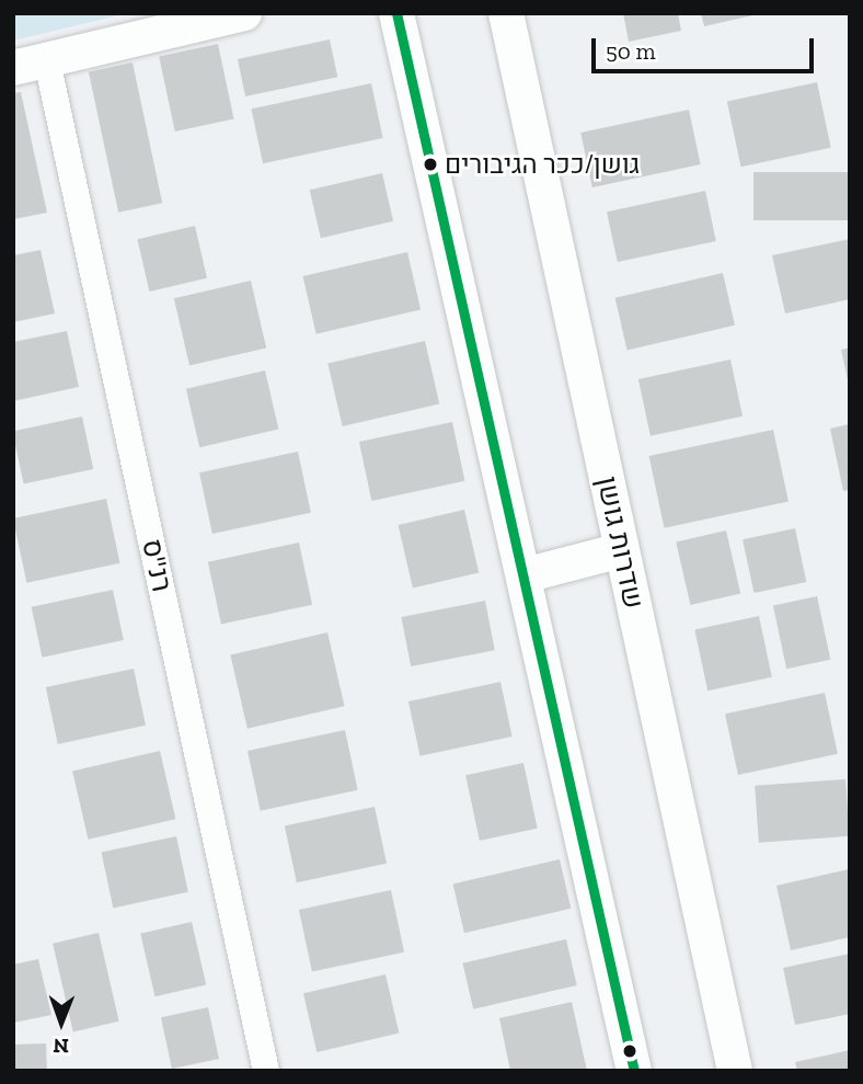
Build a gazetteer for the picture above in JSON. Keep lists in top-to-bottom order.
{
  "streets": {
    "street": ["שדרות גושן", "רנ\"ס"]
  },
  "places": ["גושן/ככר הגיבורים"],
  "scale_bar": "50 m",
  "north": "bottom"
}
